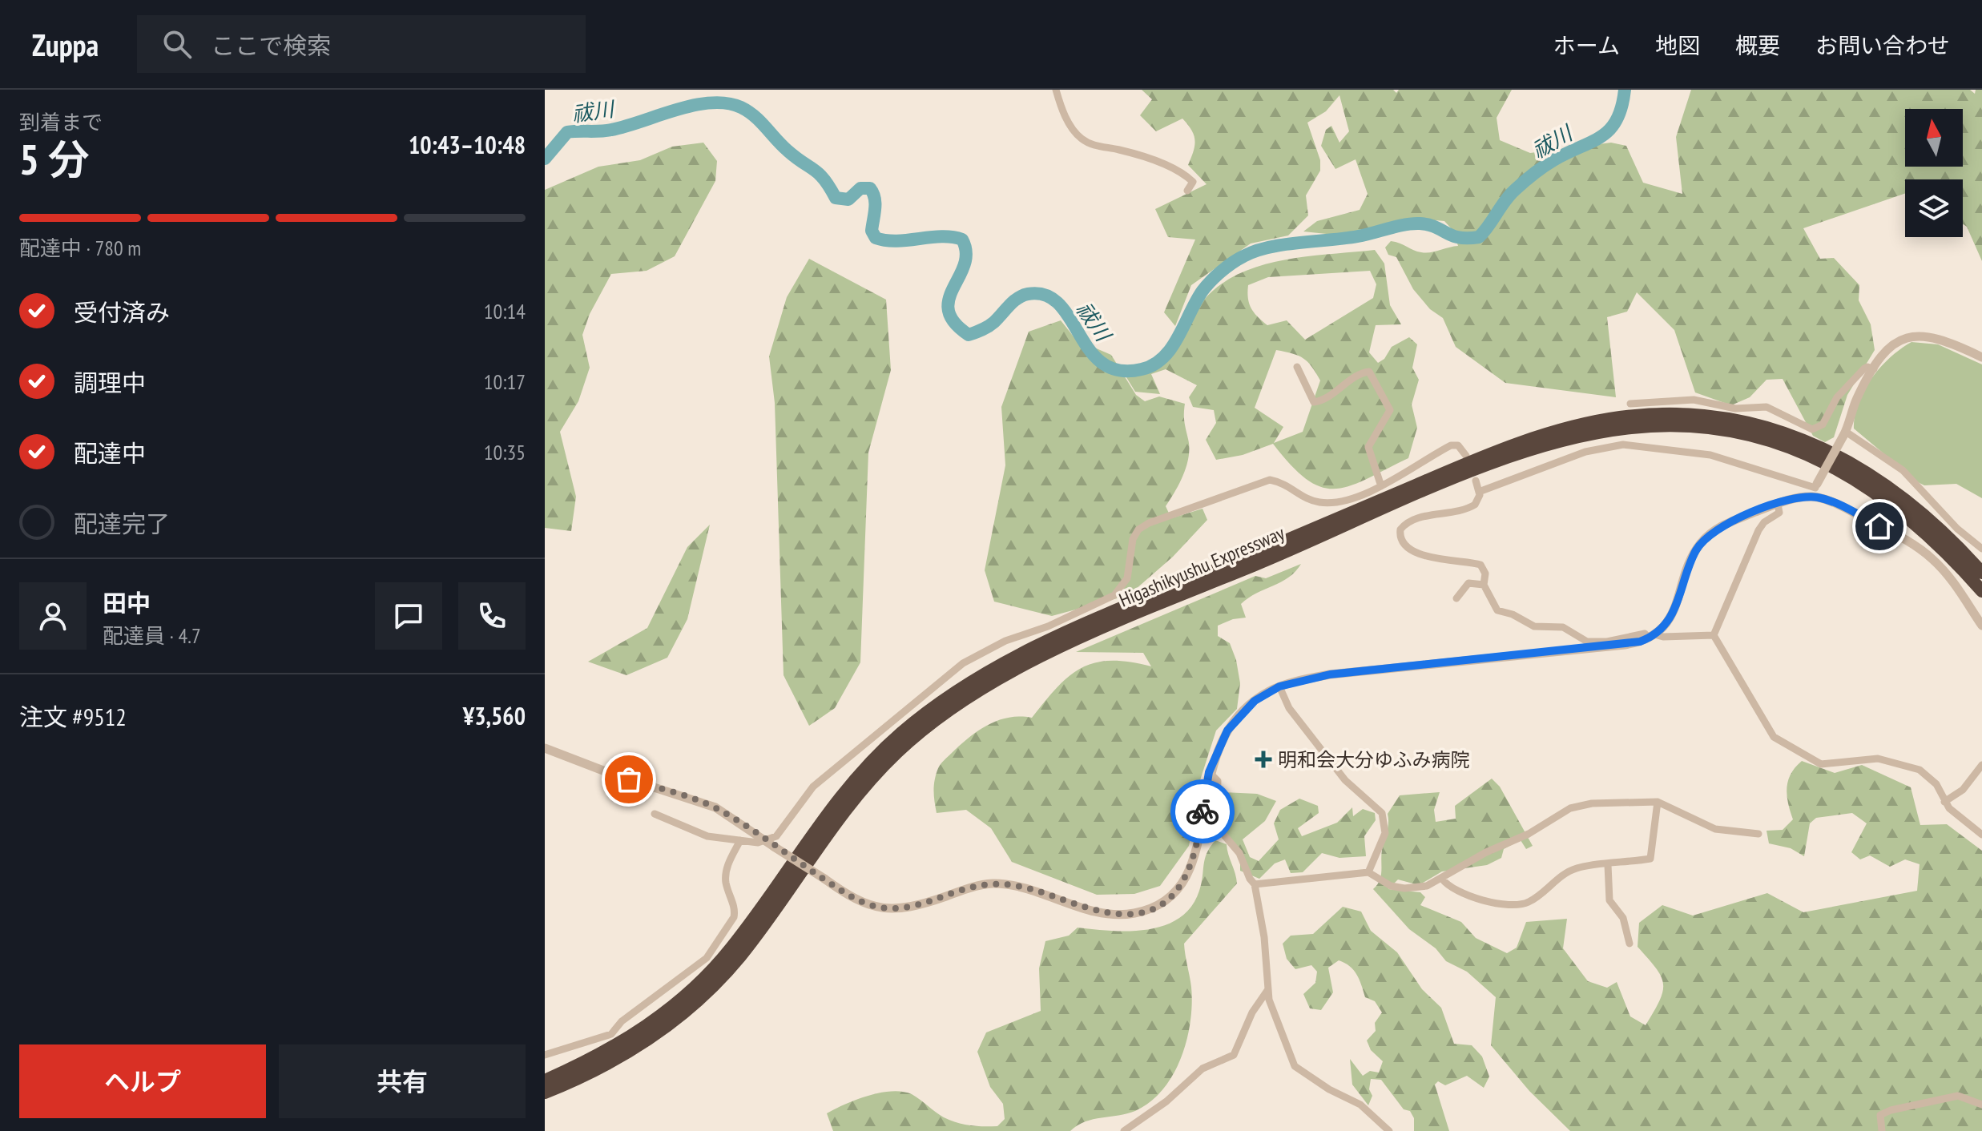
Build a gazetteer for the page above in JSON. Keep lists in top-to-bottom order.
{
  "streets": {
    "highway": ["Higashikyushu Expressway"]
  },
  "water": ["祓川"],
  "places": {
    "health": ["明和会大分ゆふみ病院"]
  },
  "north": "top",
  "page": {
    "header": "Zuppa",
    "search": "ここで検索",
    "nav": [
      "ホーム",
      "地図",
      "概要",
      "お問い合わせ"
    ],
    "heading": ["5 分", "到着まで", "10:43–10:48"],
    "panel": [
      "田中",
      "配達員 · 4.7",
      "注文 #9512",
      "¥3,560"
    ],
    "bar": "配達中 · 780 m",
    "list": [
      ["受付済み", "10:14"],
      ["調理中", "10:17"],
      ["配達中", "10:35"],
      "配達完了"
    ],
    "buttons": ["ヘルプ", "共有"]
  }
}
